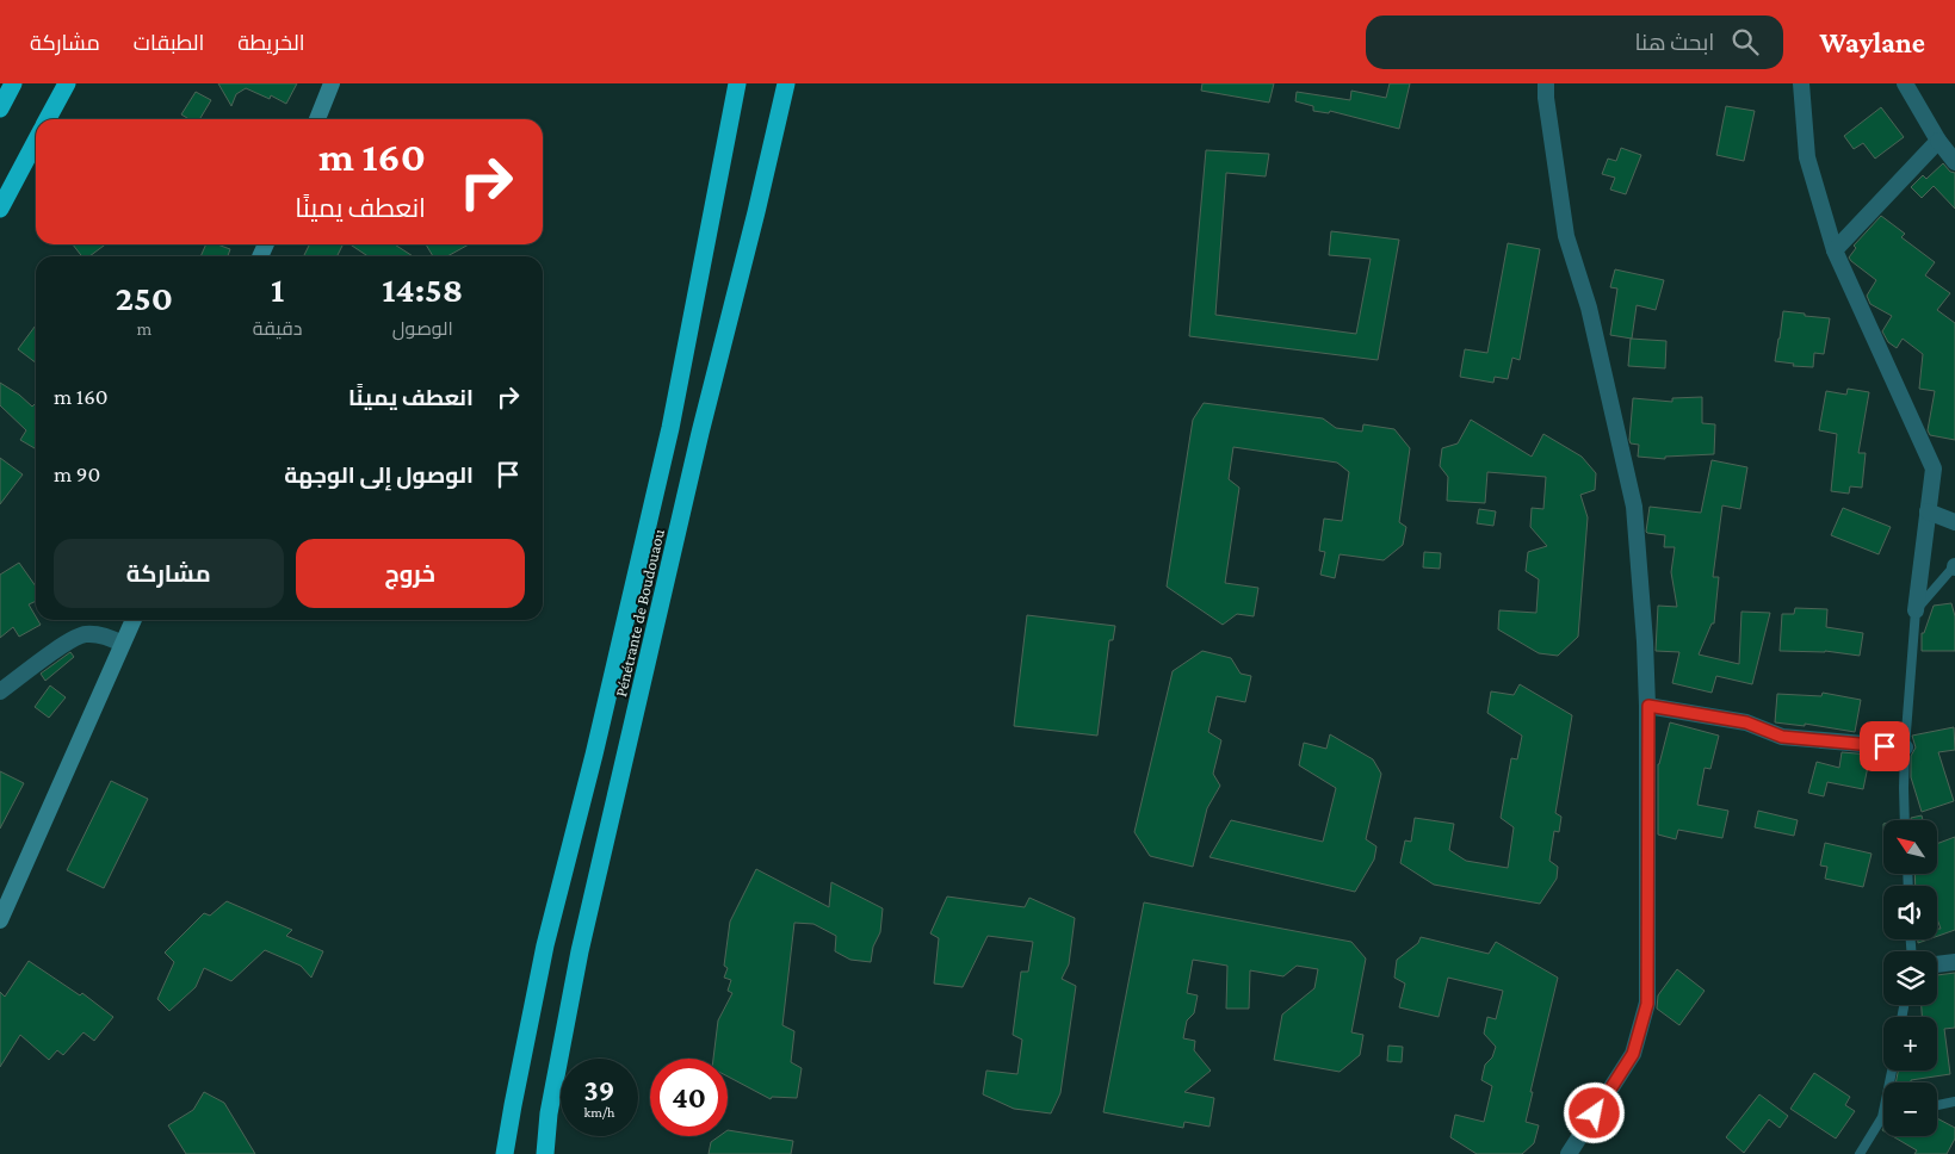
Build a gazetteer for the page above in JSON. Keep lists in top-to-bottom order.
{
  "streets": {
    "highway": ["Pénétrante de Boudouaou"]
  },
  "north": "top left",
  "page": {
    "header": "Waylane",
    "search": "ابحث هنا",
    "nav": ["الخريطة", "الطبقات", "مشاركة"],
    "turn": ["160 m", "انعطف يمينًا"],
    "eta": [
      "14:58",
      "الوصول",
      "1",
      "دقيقة",
      "250",
      "m"
    ],
    "list": [
      {
        "name": "انعطف يمينًا",
        "value": "160 m"
      },
      {
        "name": "الوصول إلى الوجهة",
        "value": "90 m"
      }
    ],
    "buttons": ["خروج", "مشاركة"],
    "map_buttons": ["+", "−"],
    "speed": "39 km/h",
    "limit": "40"
  }
}
